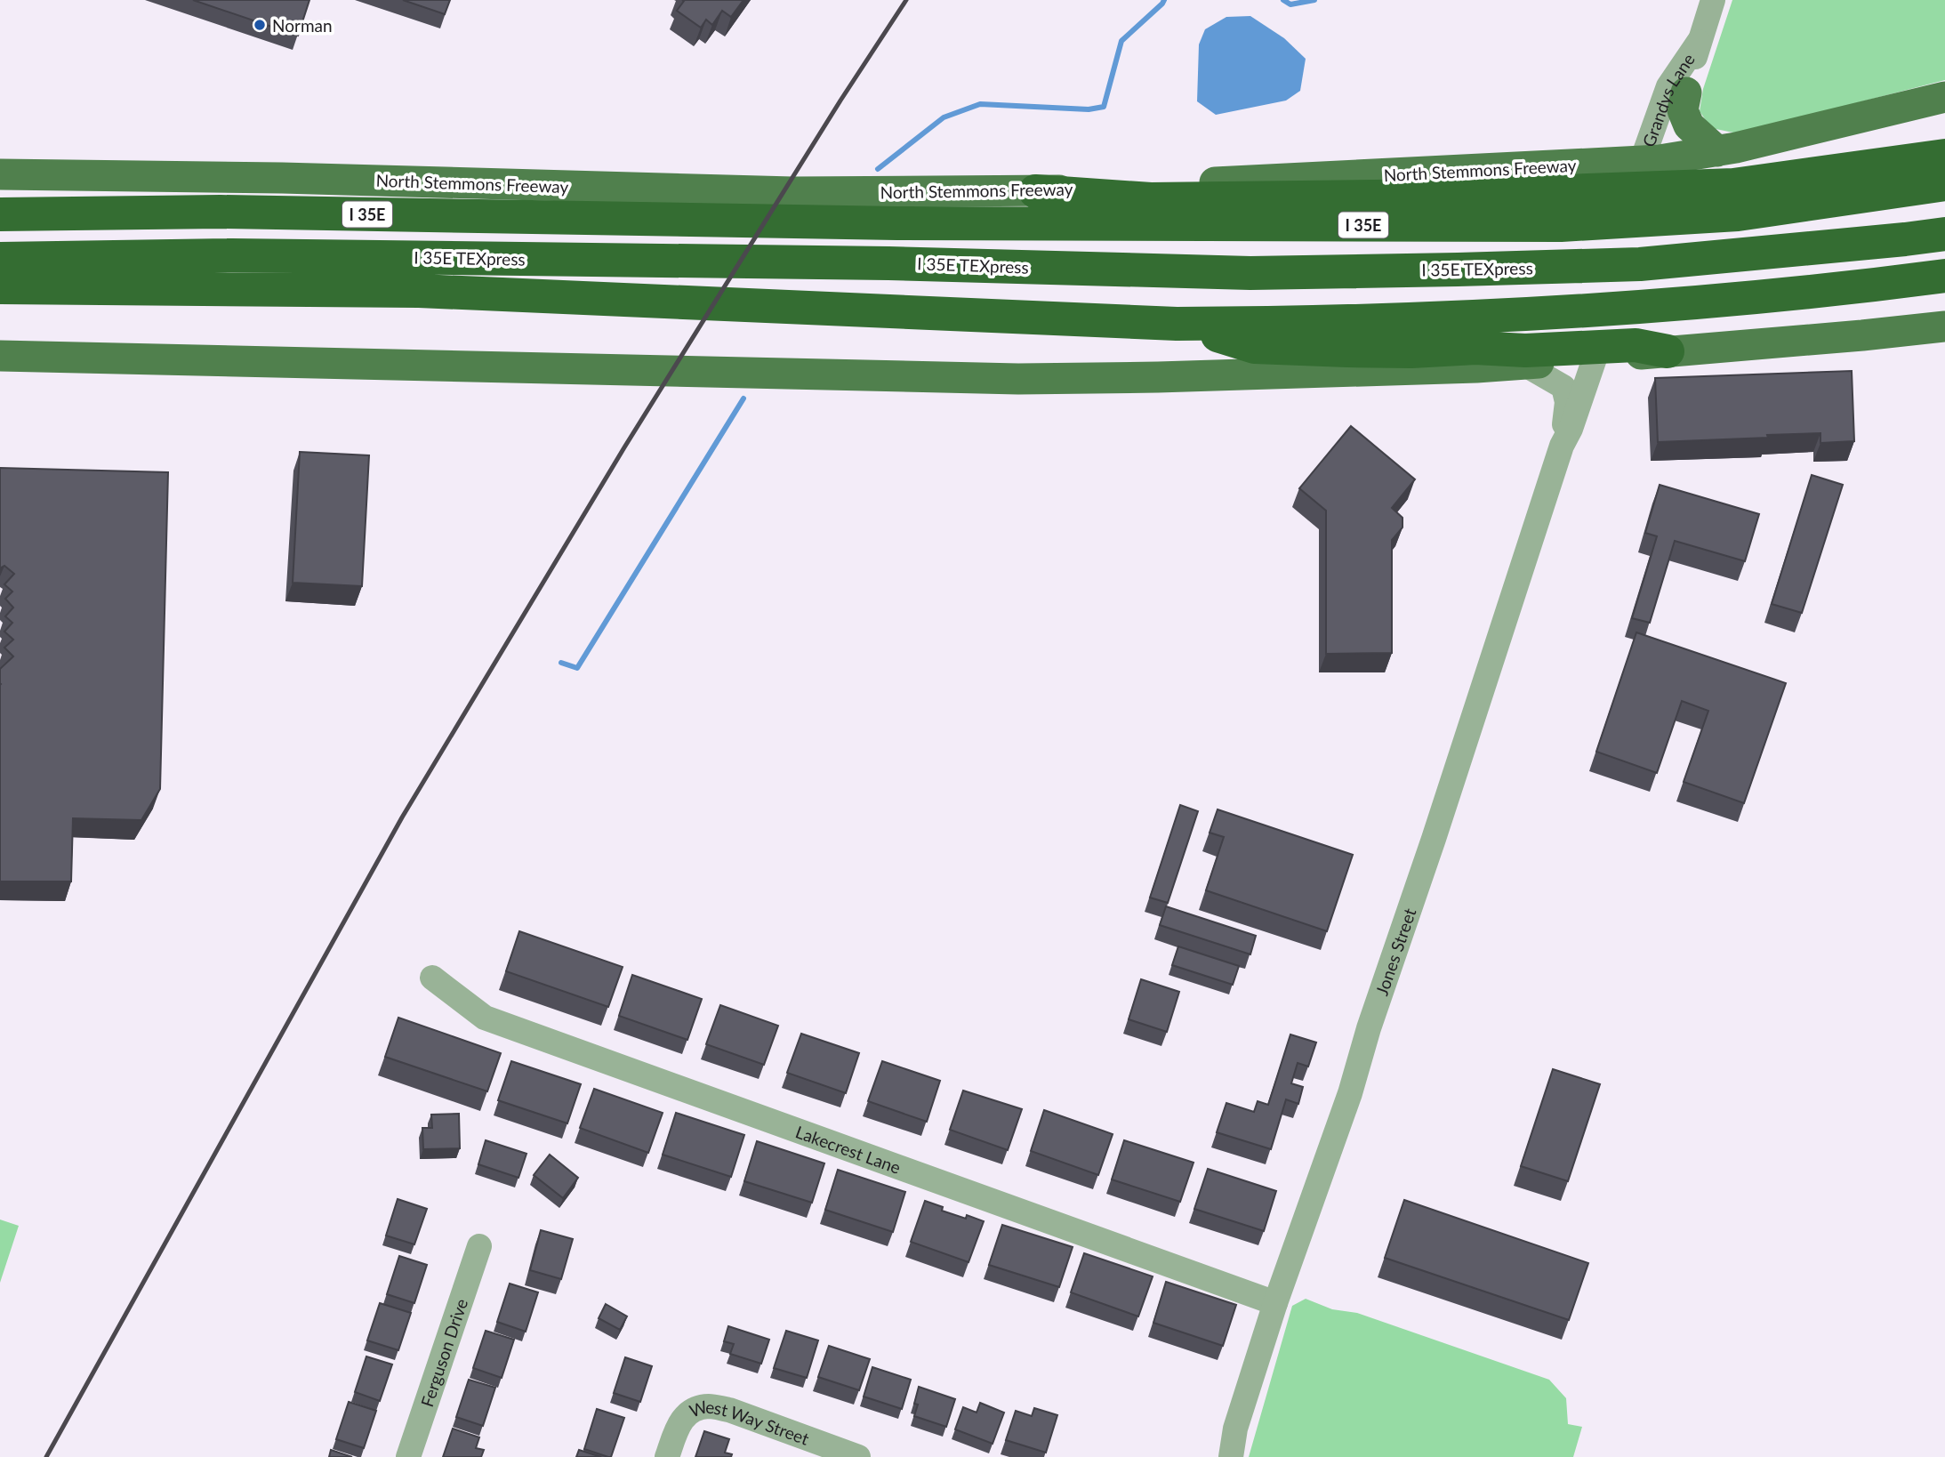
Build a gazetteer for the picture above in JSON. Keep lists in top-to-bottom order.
{
  "streets": {
    "highway": ["North Stemmons Freeway", "I 35E", "I 35E TEXpress"],
    "street": [
      "Grandys Lane",
      "Jones Street",
      "Lakecrest Lane",
      "Ferguson Drive",
      "West Way Street"
    ]
  },
  "crossings": [
    ["Grandys Lane", "North Stemmons Freeway"],
    ["Jones Street", "Lakecrest Lane"]
  ],
  "places": ["Norman"]
}
